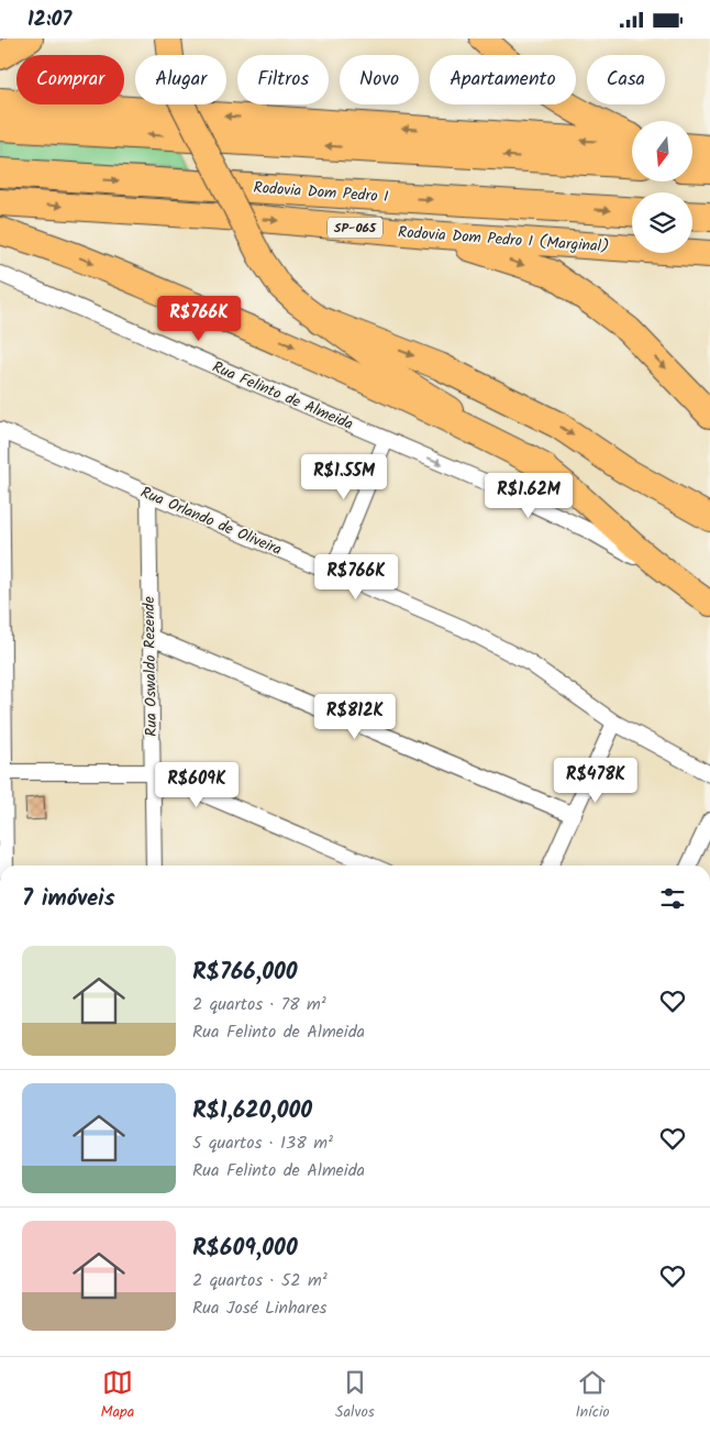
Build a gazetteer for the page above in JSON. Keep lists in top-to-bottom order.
{
  "streets": {
    "highway": ["Rodovia Dom Pedro I", "SP-065", "Rodovia Dom Pedro I (Marginal)"],
    "street": ["Rua Felinto de Almeida", "Rua Orlando de Oliveira", "Rua Oswaldo Rezende"]
  },
  "crossings": [
    ["Rua Orlando de Oliveira", "Rua Oswaldo Rezende"]
  ],
  "one_way": ["Rua Felinto de Almeida"],
  "north": "bottom",
  "page": {
    "status": "12:07",
    "chip": [
      "Comprar",
      "Alugar",
      "Filtros",
      "Novo",
      "Apartamento",
      "Casa"
    ],
    "price": [
      "R$766K",
      "R$1.55M",
      "R$1.62M",
      "R$766K",
      "R$812K",
      "R$478K",
      "R$609K"
    ],
    "heading": "7 imóveis",
    "list": [
      {
        "name": "R$766,000",
        "note": "2 quartos · 78 m² · Rua Felinto de Almeida"
      },
      {
        "name": "R$1,620,000",
        "note": "5 quartos · 138 m² · Rua Felinto de Almeida"
      },
      {
        "name": "R$609,000",
        "note": "2 quartos · 52 m² · Rua José Linhares"
      }
    ],
    "tabs": ["Mapa", "Salvos", "Início"]
  }
}
